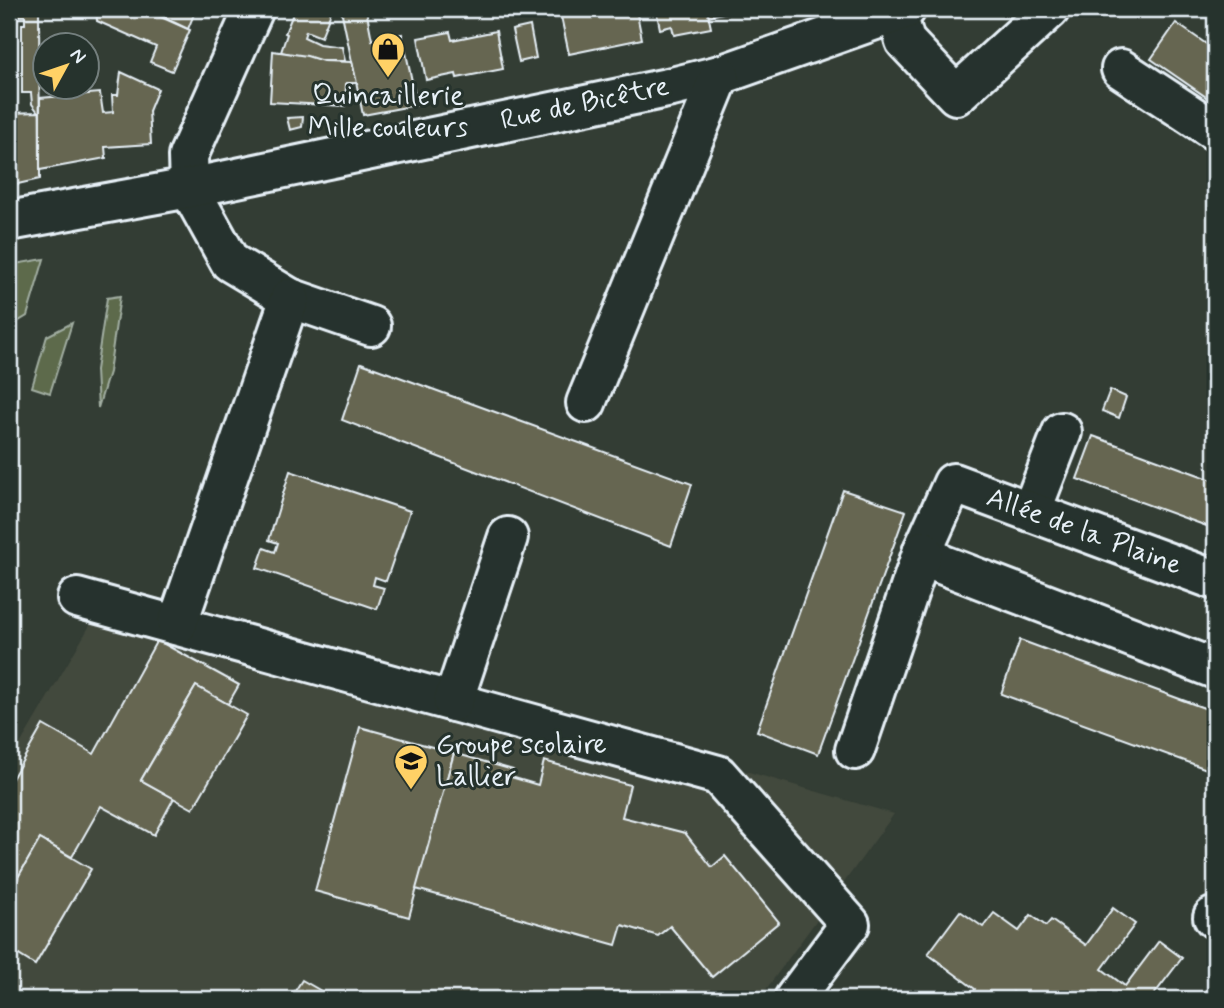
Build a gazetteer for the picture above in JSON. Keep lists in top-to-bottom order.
{
  "streets": {
    "street": ["Rue de Bicêtre", "Allée de la Plaine"]
  },
  "places": {
    "shop": ["Quincaillerie Mille couleurs"],
    "school or university": ["Groupe scolaire Lallier"]
  },
  "north": "top right"
}
